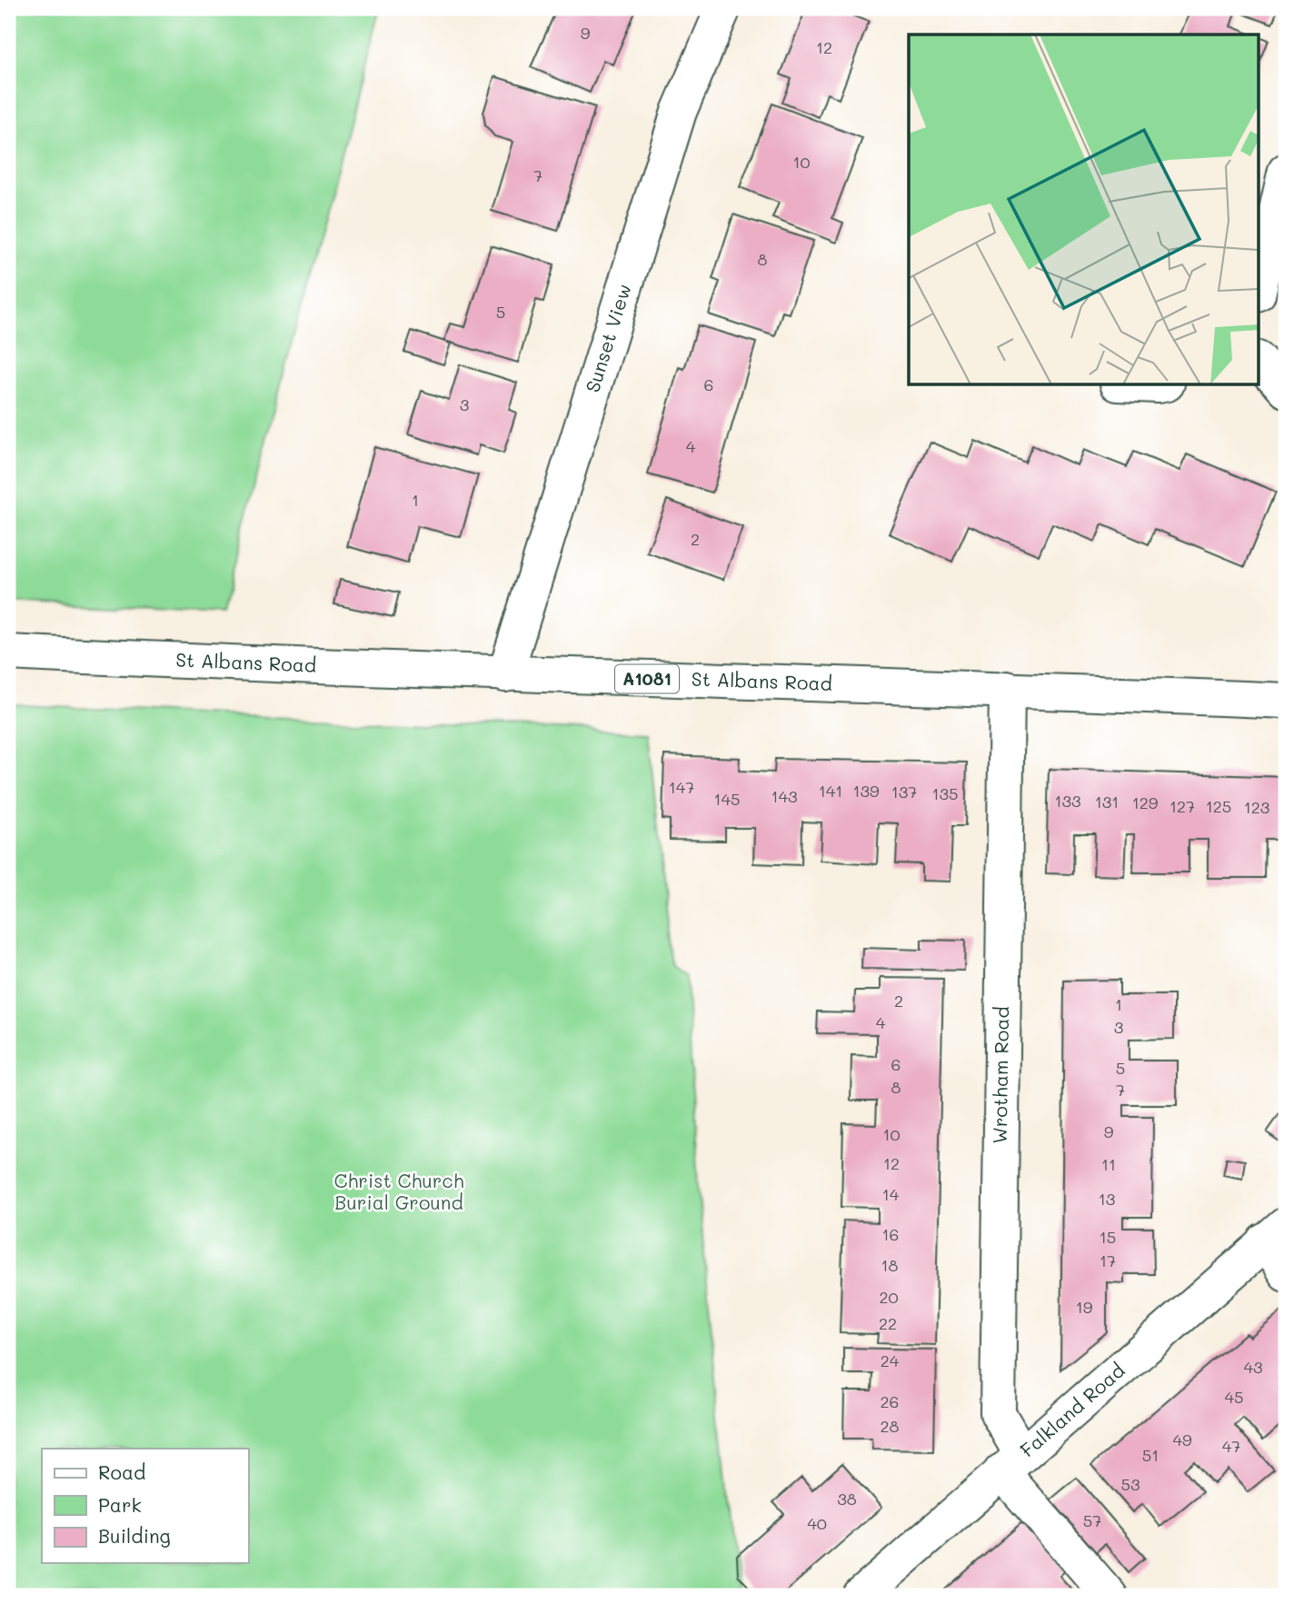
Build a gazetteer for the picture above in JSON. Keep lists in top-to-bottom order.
{
  "streets": {
    "street": [
      "Sunset View",
      "St Albans Road",
      "A1081",
      "Wrotham Road",
      "Falkland Road"
    ]
  },
  "crossings": [
    ["Sunset View", "St Albans Road"],
    ["St Albans Road", "Wrotham Road"],
    ["Wrotham Road", "Falkland Road"]
  ],
  "parks": ["Christ Church Burial Ground"],
  "house_numbers": [
    "9",
    "12",
    "10",
    "7",
    "8",
    "5",
    "6",
    "3",
    "4",
    "1",
    "2",
    "147",
    "141",
    "139",
    "137",
    "135",
    "143",
    "145",
    "133",
    "131",
    "129",
    "127",
    "125",
    "123",
    "2",
    "1",
    "4",
    "3",
    "6",
    "5",
    "8",
    "7",
    "9",
    "10",
    "12",
    "11",
    "14",
    "13",
    "16",
    "15",
    "17",
    "18",
    "20",
    "19",
    "22",
    "24",
    "43",
    "45",
    "26",
    "28",
    "49",
    "47",
    "51",
    "53",
    "38",
    "57",
    "40"
  ],
  "legend": ["Road", "Park", "Building"]
}
